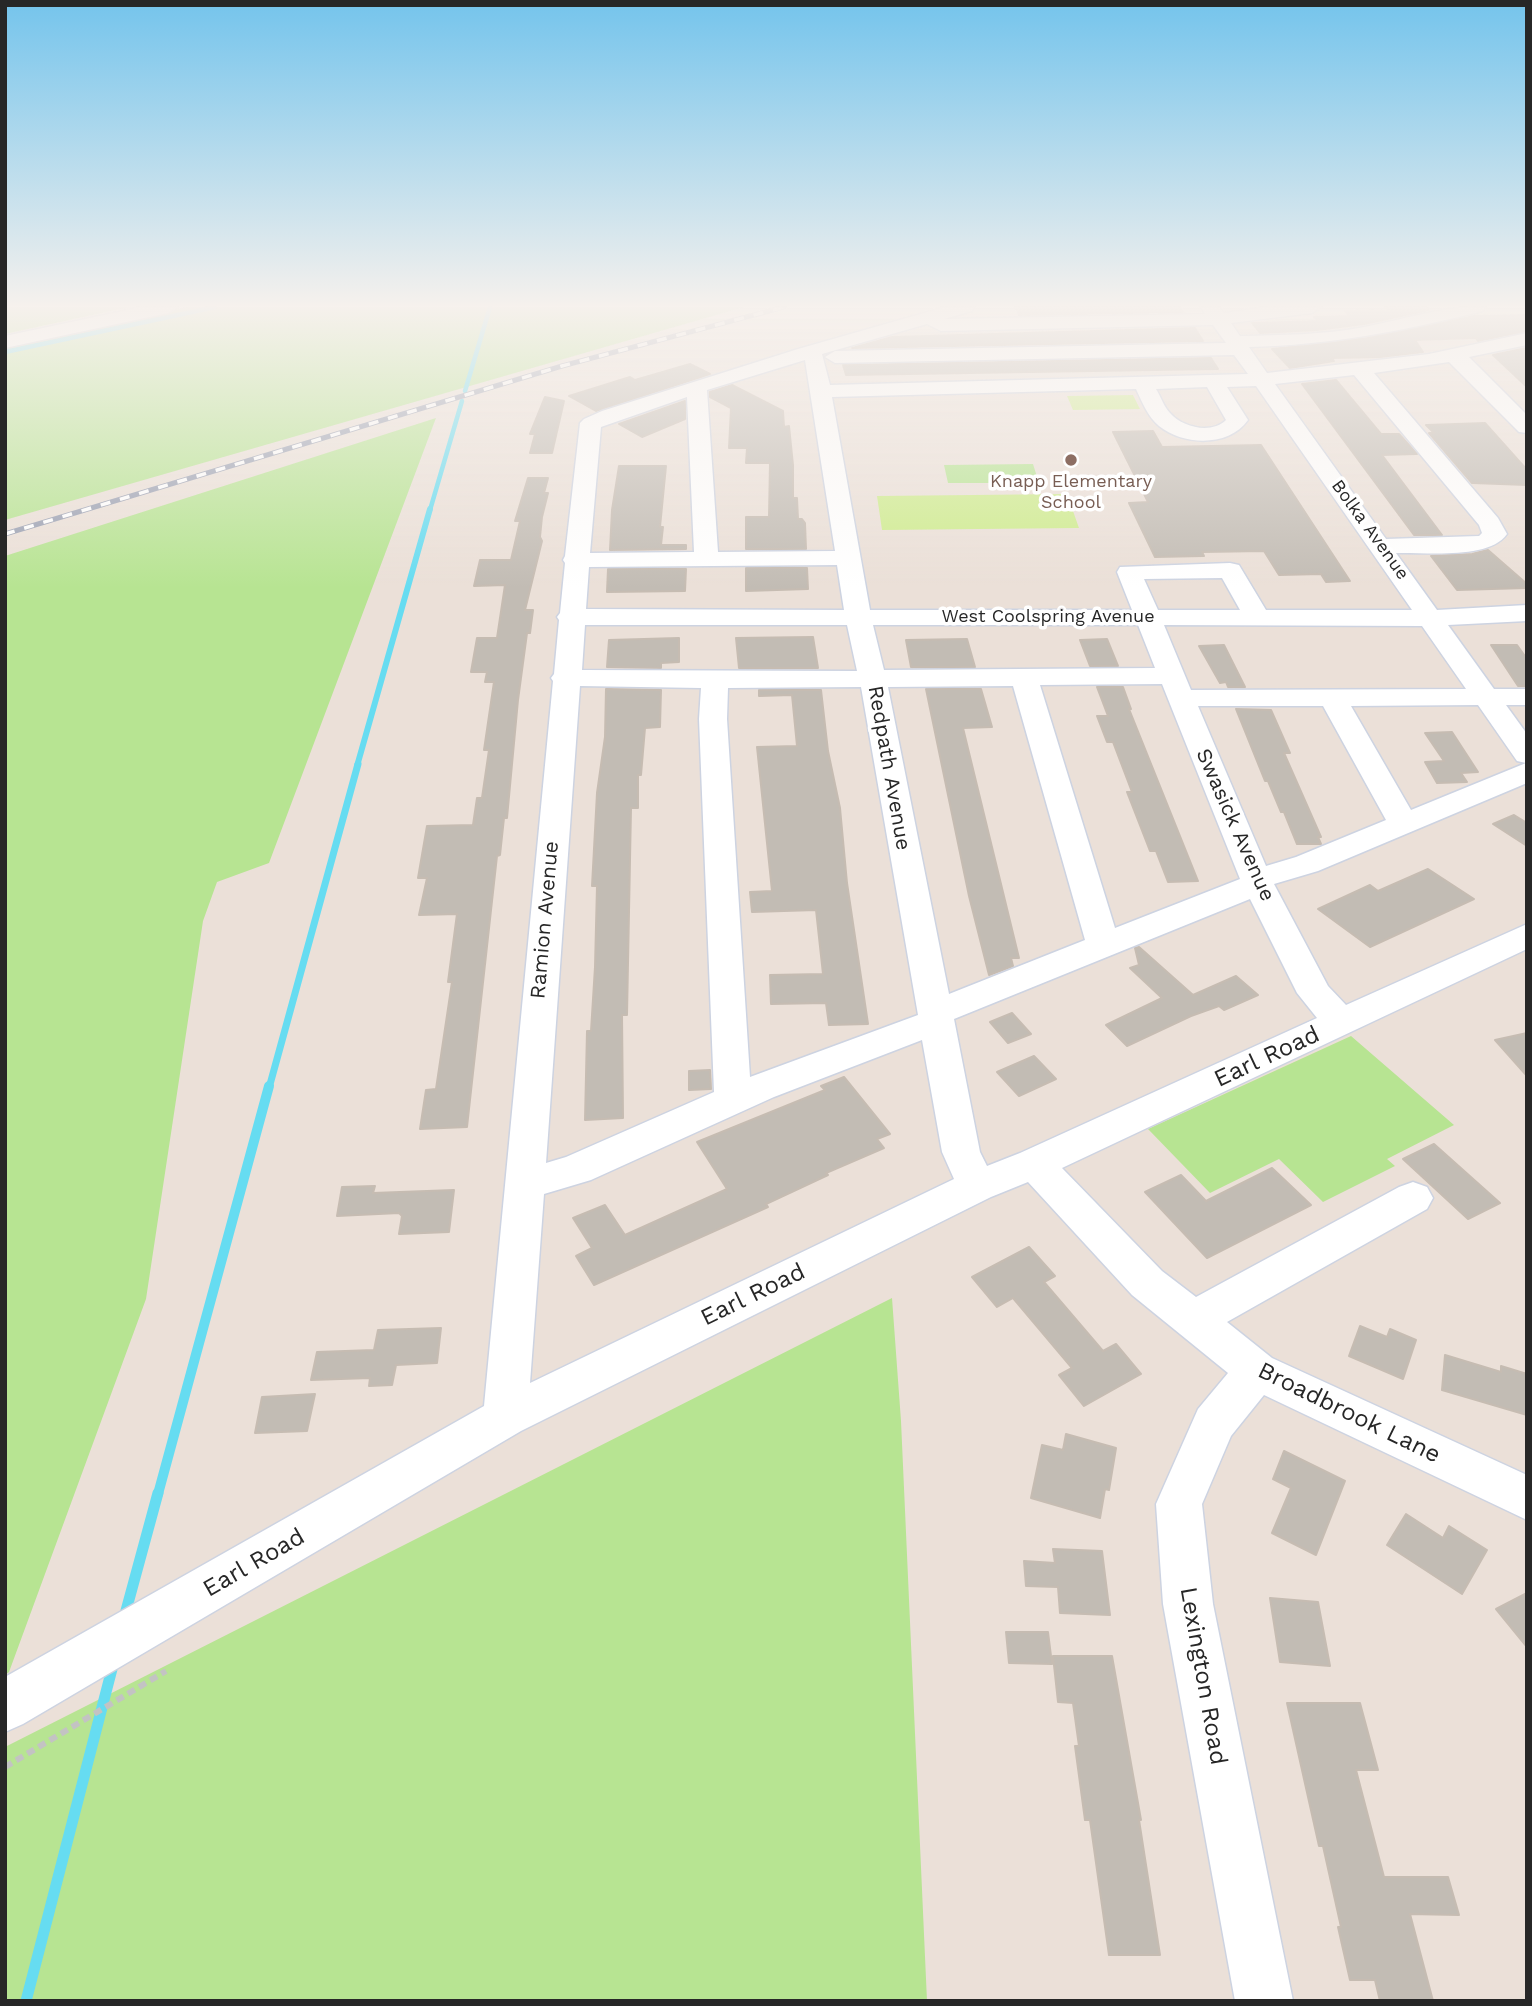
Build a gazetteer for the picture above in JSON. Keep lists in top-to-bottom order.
{
  "streets": {
    "street": [
      "Bolka Avenue",
      "West Coolspring Avenue",
      "Redpath Avenue",
      "Swasick Avenue",
      "Ramion Avenue",
      "Earl Road",
      "Broadbrook Lane",
      "Lexington Road"
    ]
  },
  "crossings": [
    ["Bolka Avenue", "West Coolspring Avenue"],
    ["West Coolspring Avenue", "Redpath Avenue"],
    ["West Coolspring Avenue", "Swasick Avenue"],
    ["West Coolspring Avenue", "Ramion Avenue"],
    ["Redpath Avenue", "Earl Road"],
    ["Swasick Avenue", "Earl Road"],
    ["Ramion Avenue", "Earl Road"],
    ["Earl Road", "Broadbrook Lane"],
    ["Broadbrook Lane", "Lexington Road"]
  ],
  "places": ["Knapp Elementary School"]
}
